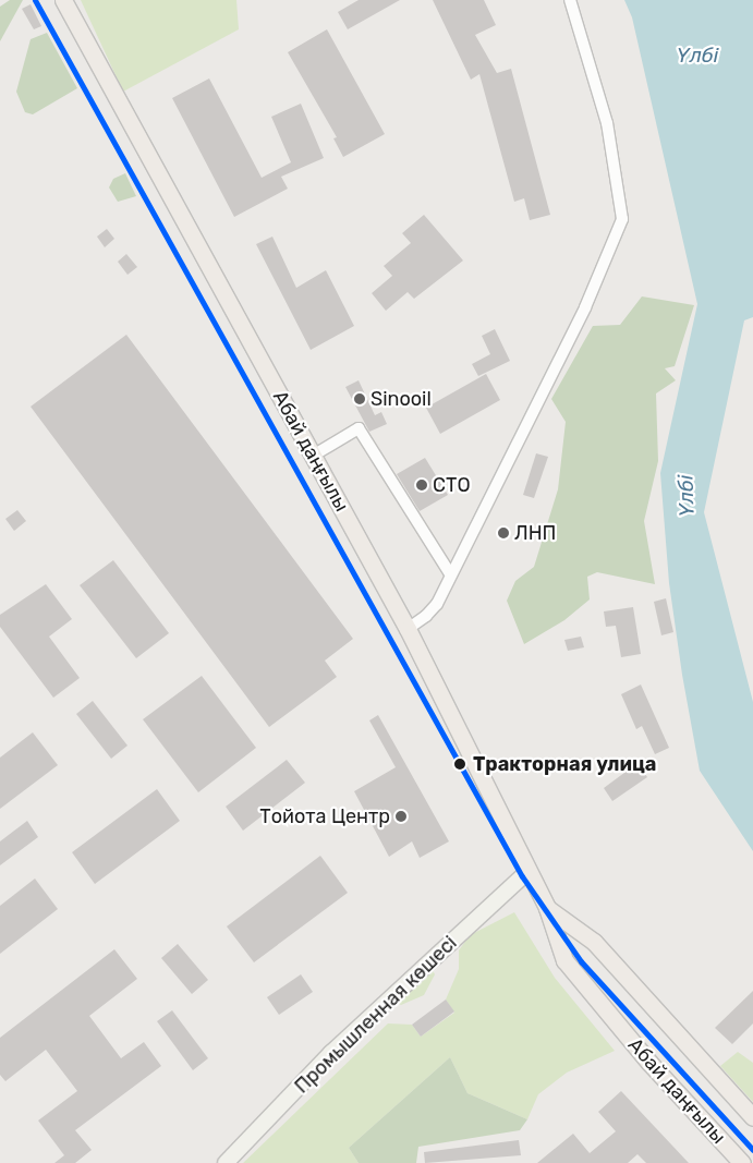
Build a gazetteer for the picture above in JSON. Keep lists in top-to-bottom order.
{
  "streets": {
    "main road": ["Абай даңғылы", "Промышленная көшесі"]
  },
  "crossings": [
    ["Абай даңғылы", "Промышленная көшесі"]
  ],
  "water": ["Үлбі"],
  "places": [
    "Sinooil",
    "СТО",
    "ЛНП",
    "Тракторная улица",
    "Тойота Центр"
  ]
}
